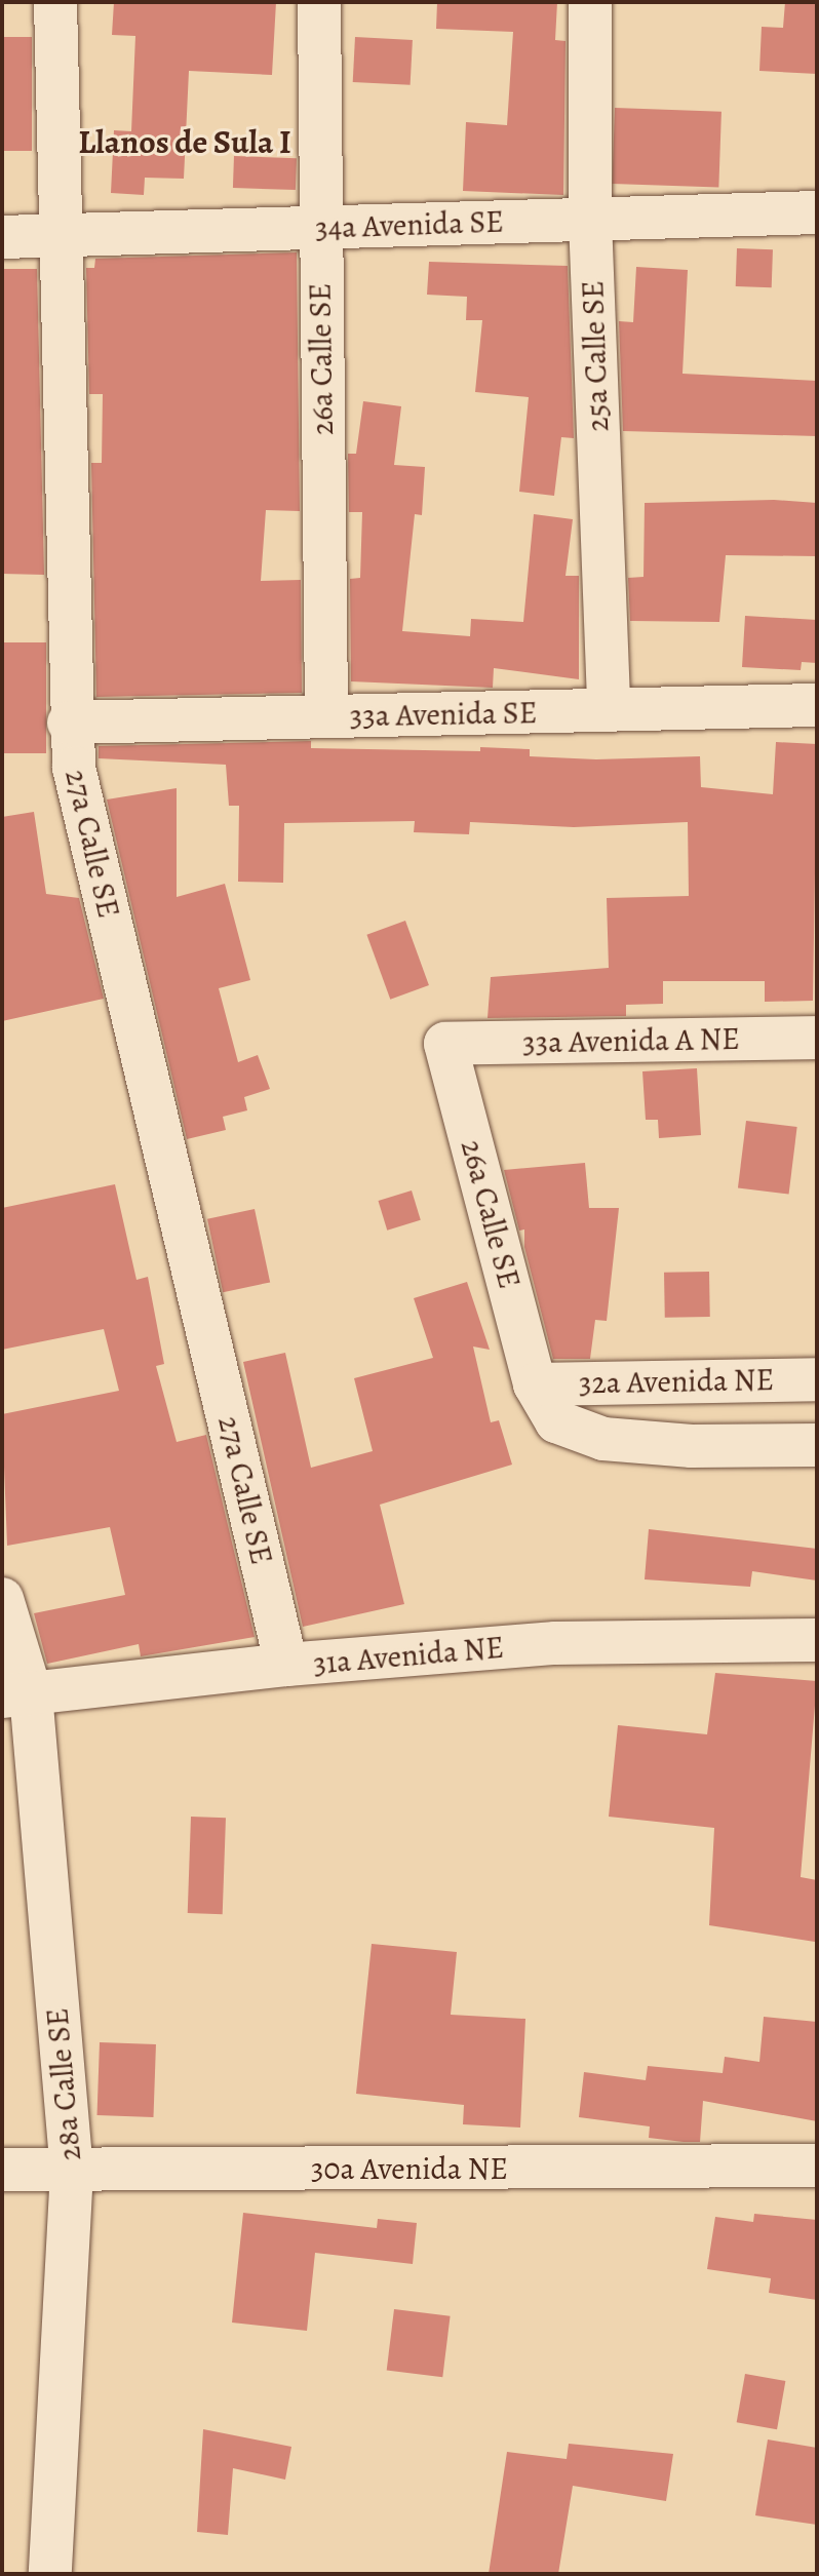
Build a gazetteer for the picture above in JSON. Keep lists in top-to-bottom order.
{
  "streets": {
    "street": [
      "34a Avenida SE",
      "25a Calle SE",
      "26a Calle SE",
      "33a Avenida SE",
      "27a Calle SE",
      "33a Avenida A NE",
      "32a Avenida NE",
      "31a Avenida NE",
      "28a Calle SE",
      "30a Avenida NE"
    ]
  },
  "crossings": [
    ["34a Avenida SE", "25a Calle SE"],
    ["34a Avenida SE", "26a Calle SE"],
    ["34a Avenida SE", "27a Calle SE"],
    ["25a Calle SE", "33a Avenida SE"],
    ["26a Calle SE", "33a Avenida SE"],
    ["26a Calle SE", "33a Avenida A NE"],
    ["26a Calle SE", "32a Avenida NE"],
    ["33a Avenida SE", "27a Calle SE"],
    ["27a Calle SE", "31a Avenida NE"],
    ["31a Avenida NE", "28a Calle SE"],
    ["28a Calle SE", "30a Avenida NE"]
  ],
  "districts": ["Llanos de Sula I"]
}
